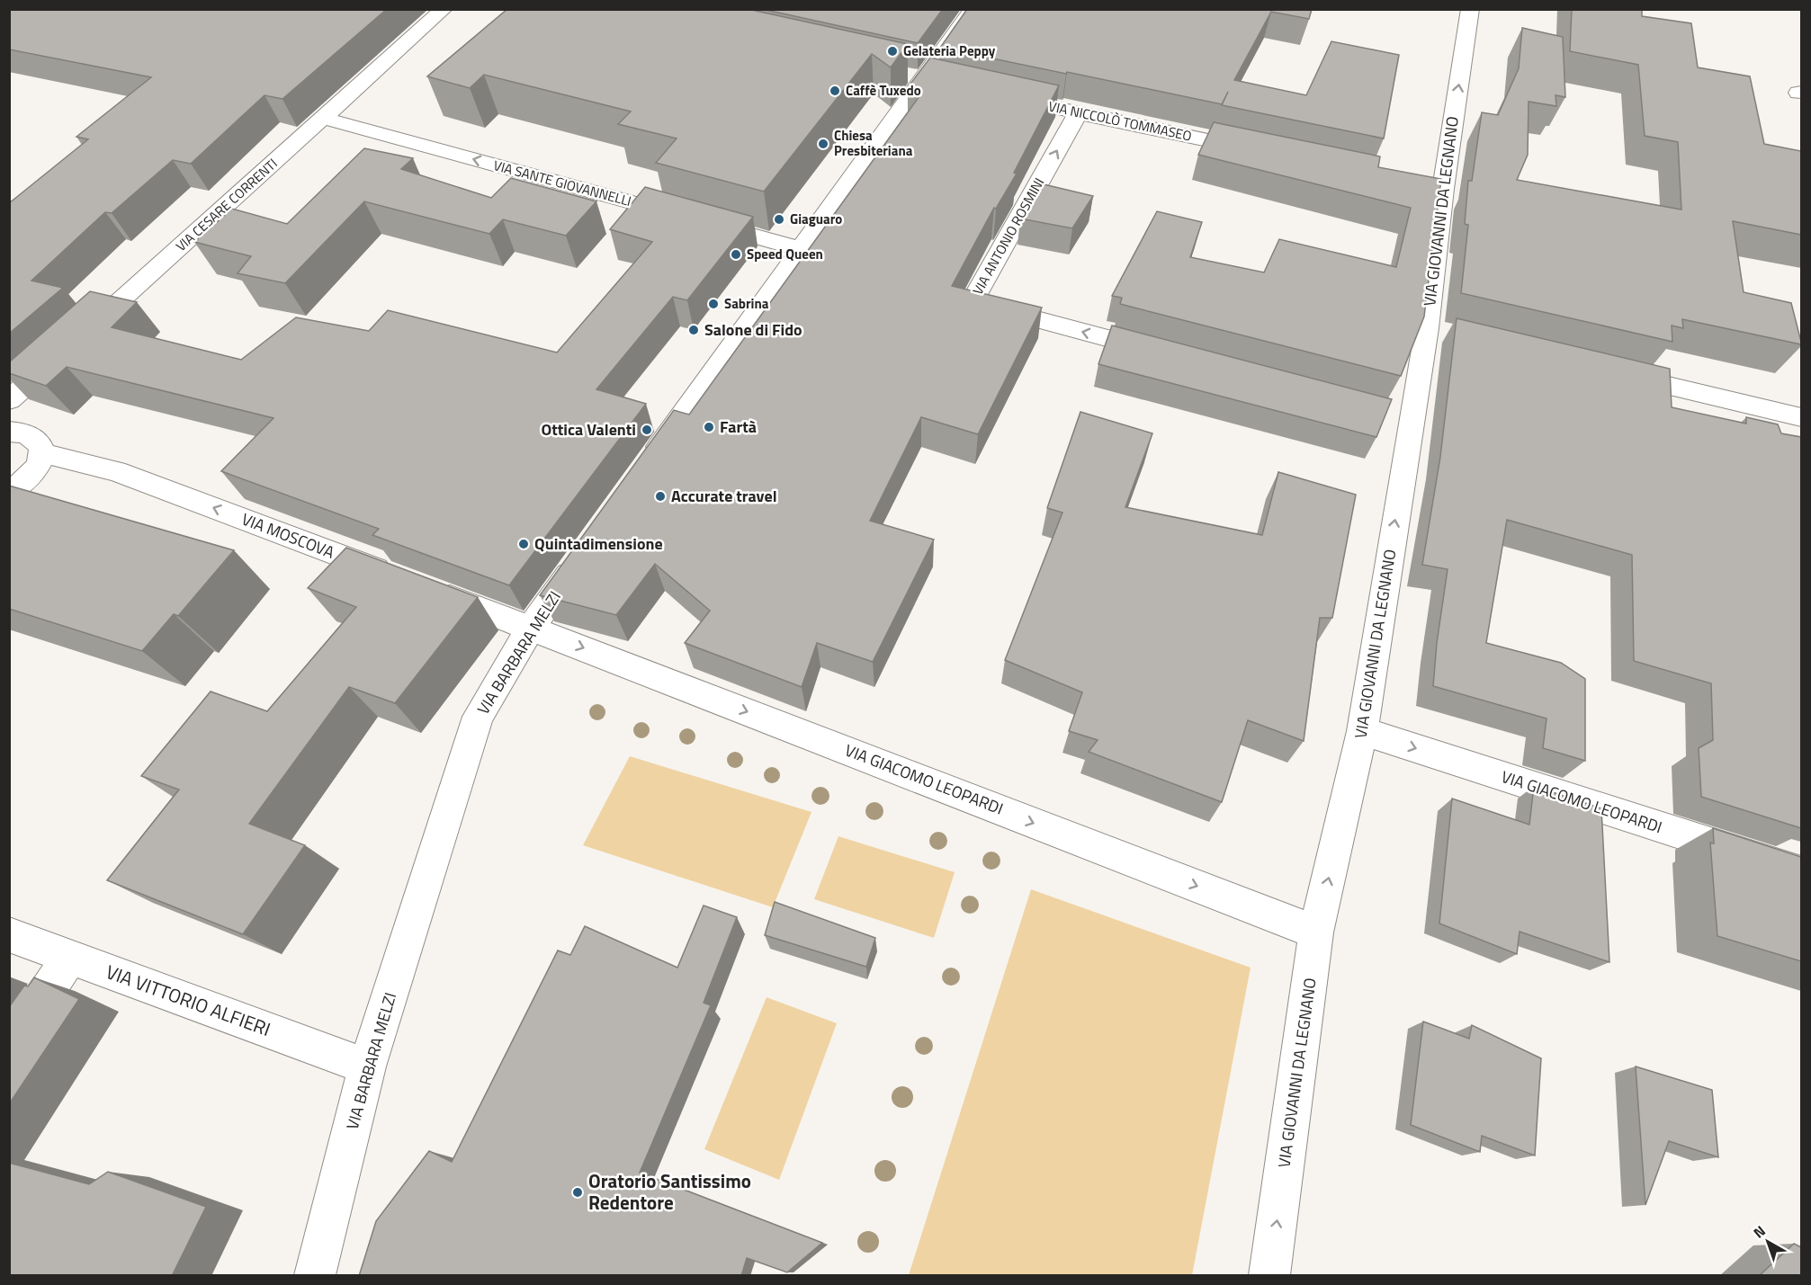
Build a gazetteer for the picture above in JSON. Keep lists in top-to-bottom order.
{
  "streets": {
    "street": [
      "VIA NICCOLÒ TOMMASEO",
      "VIA SANTE GIOVANNELLI",
      "VIA CESARE CORRENTI",
      "VIA GIOVANNI DA LEGNANO",
      "VIA ANTONIO ROSMINI",
      "VIA MOSCOVA",
      "VIA BARBARA MELZI",
      "VIA GIACOMO LEOPARDI",
      "VIA VITTORIO ALFIERI"
    ]
  },
  "crossings": [
    ["VIA NICCOLÒ TOMMASEO", "VIA ANTONIO ROSMINI"],
    ["VIA SANTE GIOVANNELLI", "VIA CESARE CORRENTI"],
    ["VIA GIOVANNI DA LEGNANO", "VIA GIACOMO LEOPARDI"],
    ["VIA MOSCOVA", "VIA BARBARA MELZI"],
    ["VIA MOSCOVA", "VIA GIACOMO LEOPARDI"],
    ["VIA BARBARA MELZI", "VIA GIACOMO LEOPARDI"],
    ["VIA BARBARA MELZI", "VIA VITTORIO ALFIERI"]
  ],
  "one_way": [
    "VIA SANTE GIOVANNELLI",
    "VIA GIOVANNI DA LEGNANO",
    "VIA MOSCOVA",
    "VIA GIACOMO LEOPARDI"
  ],
  "places": [
    "Gelateria Peppy",
    "Caffè Tuxedo",
    "Chiesa Presbiteriana",
    "Giaguaro",
    "Speed Queen",
    "Sabrina",
    "Salone di Fido",
    "Fartà",
    "Ottica Valenti",
    "Accurate travel",
    "Quintadimensione",
    "Oratorio Santissimo Redentore"
  ],
  "north": "top left"
}
